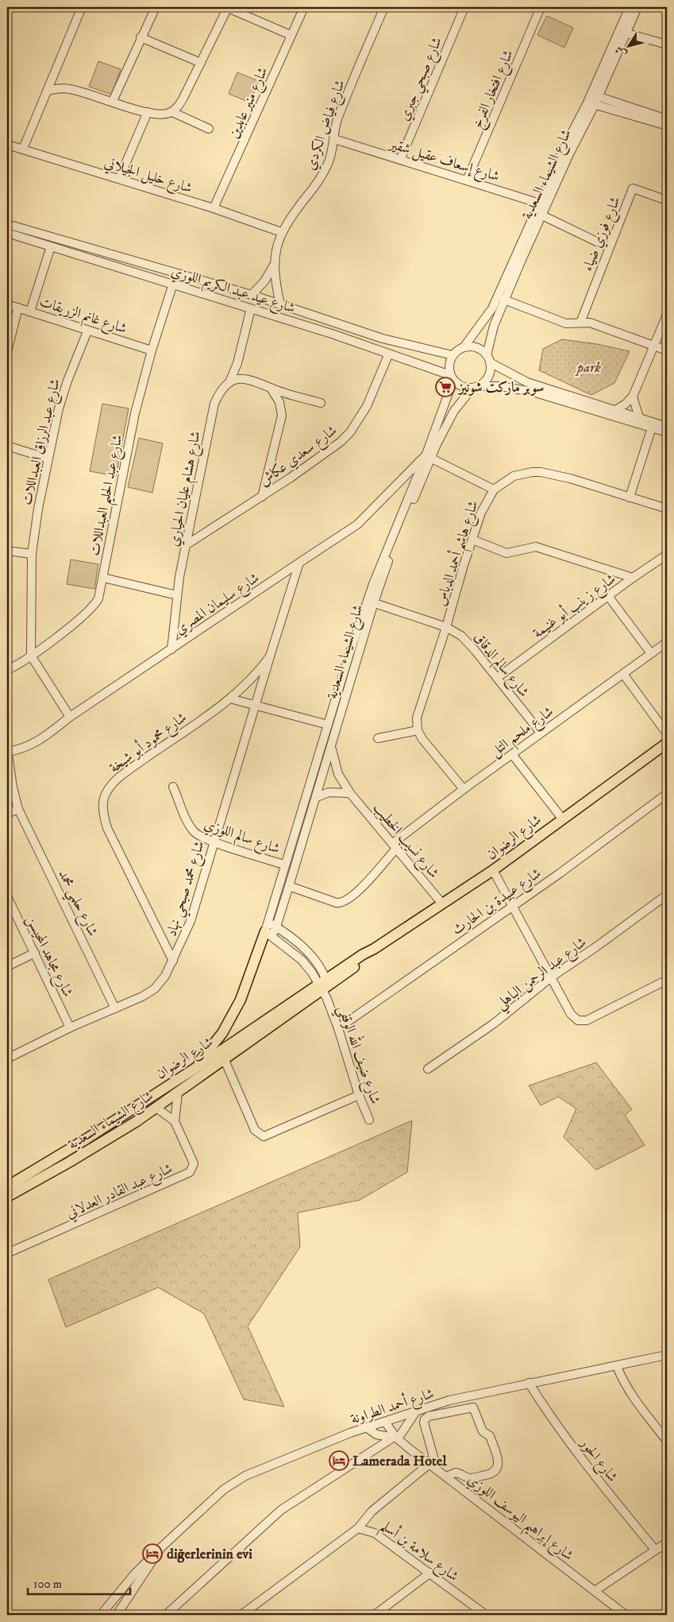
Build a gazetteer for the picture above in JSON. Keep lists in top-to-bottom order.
{
  "streets": {
    "main road": ["شارع الشيماء السعدية", "شارع الرضوان"],
    "street": [
      "شارع صبحي جبري",
      "شارع افتخار الفرخ",
      "شارع منير عابدين",
      "شارع فياض الكردي",
      "شارع إسعاف عقيل شقير",
      "شارع خليل الجيلاني",
      "شارع فوزي ضياء",
      "شارع عيد عبد الكريم اللوزي",
      "شارع غانم الزريقات",
      "شارع عبد الرزاق العبداللات",
      "شارع سعدي عكاش",
      "شارع هشام عليان الحياري",
      "شارع عبد الحليم العبداللات",
      "شارع هاشم أحمد الدباس",
      "شارع سليمان المصري",
      "شارع زينب أبو غنيمة",
      "شارع سالم الدقاق",
      "شارع ملحم التل",
      "شارع محمود أبو شيخة",
      "شارع سالم اللوزي",
      "شارع نسيب الخطيب",
      "شارع محمد صبحي نهاد",
      "شارع عبيدة بن الحارث",
      "شارع حلمي محمد",
      "شارع مجاهد المحيسن",
      "شارع عبد الرحمن الباهلي",
      "شارع ضيف الله الوقفي",
      "شارع عبد القادر العدلاني",
      "شارع أحمد الطراونة",
      "شارع الحور",
      "شارع إبراهيم اليوسف اللوزي",
      "شارع سلامة بن أسلم"
    ]
  },
  "crossings": [
    ["شارع صبحي جبري", "شارع إسعاف عقيل شقير"],
    ["شارع افتخار الفرخ", "شارع إسعاف عقيل شقير"],
    ["شارع منير عابدين", "شارع خليل الجيلاني"],
    ["شارع فياض الكردي", "شارع إسعاف عقيل شقير"],
    ["شارع فياض الكردي", "شارع خليل الجيلاني"],
    ["شارع فياض الكردي", "شارع عيد عبد الكريم اللوزي"],
    ["شارع إسعاف عقيل شقير", "شارع الشيماء السعدية"],
    ["شارع الشيماء السعدية", "شارع عيد عبد الكريم اللوزي"],
    ["شارع الشيماء السعدية", "شارع سليمان المصري"],
    ["شارع الشيماء السعدية", "شارع سالم الدقاق"],
    ["شارع الشيماء السعدية", "شارع ملحم التل"],
    ["شارع الشيماء السعدية", "شارع سالم اللوزي"],
    ["شارع الشيماء السعدية", "شارع الرضوان"],
    ["شارع الشيماء السعدية", "شارع نسيب الخطيب"],
    ["شارع الشيماء السعدية", "شارع ضيف الله الوقفي"],
    ["شارع الشيماء السعدية", "شارع عبد القادر العدلاني"],
    ["شارع عيد عبد الكريم اللوزي", "شارع سعدي عكاش"],
    ["شارع عيد عبد الكريم اللوزي", "شارع هشام عليان الحياري"],
    ["شارع عيد عبد الكريم اللوزي", "شارع عبد الحليم العبداللات"],
    ["شارع غانم الزريقات", "شارع عبد الرزاق العبداللات"],
    ["شارع غانم الزريقات", "شارع عبد الحليم العبداللات"],
    ["شارع عبد الرزاق العبداللات", "شارع عبد الحليم العبداللات"],
    ["شارع سعدي عكاش", "شارع هشام عليان الحياري"],
    ["شارع هشام عليان الحياري", "شارع سليمان المصري"],
    ["شارع هاشم أحمد الدباس", "شارع سالم الدقاق"],
    ["شارع سليمان المصري", "شارع محمود أبو شيخة"],
    ["شارع سليمان المصري", "شارع حلمي محمد"],
    ["شارع زينب أبو غنيمة", "شارع سالم الدقاق"],
    ["شارع سالم الدقاق", "شارع ملحم التل"],
    ["شارع ملحم التل", "شارع نسيب الخطيب"],
    ["شارع محمود أبو شيخة", "شارع محمد صبحي نهاد"],
    ["شارع سالم اللوزي", "شارع محمد صبحي نهاد"],
    ["شارع الرضوان", "شارع نسيب الخطيب"],
    ["شارع الرضوان", "شارع ضيف الله الوقفي"],
    ["شارع محمد صبحي نهاد", "شارع حلمي محمد"],
    ["شارع محمد صبحي نهاد", "شارع مجاهد المحيسن"],
    ["شارع عبيدة بن الحارث", "شارع ضيف الله الوقفي"],
    ["شارع أحمد الطراونة", "شارع الحور"],
    ["شارع أحمد الطراونة", "شارع إبراهيم اليوسف اللوزي"]
  ],
  "parks": ["park"],
  "places": {
    "supermarket": ["سوبر ماركت شونيز"],
    "hotel": ["Lamerada Hotel", "diğerlerinin evi"]
  },
  "scale_bar": "100 m",
  "north": "bottom left"
}
